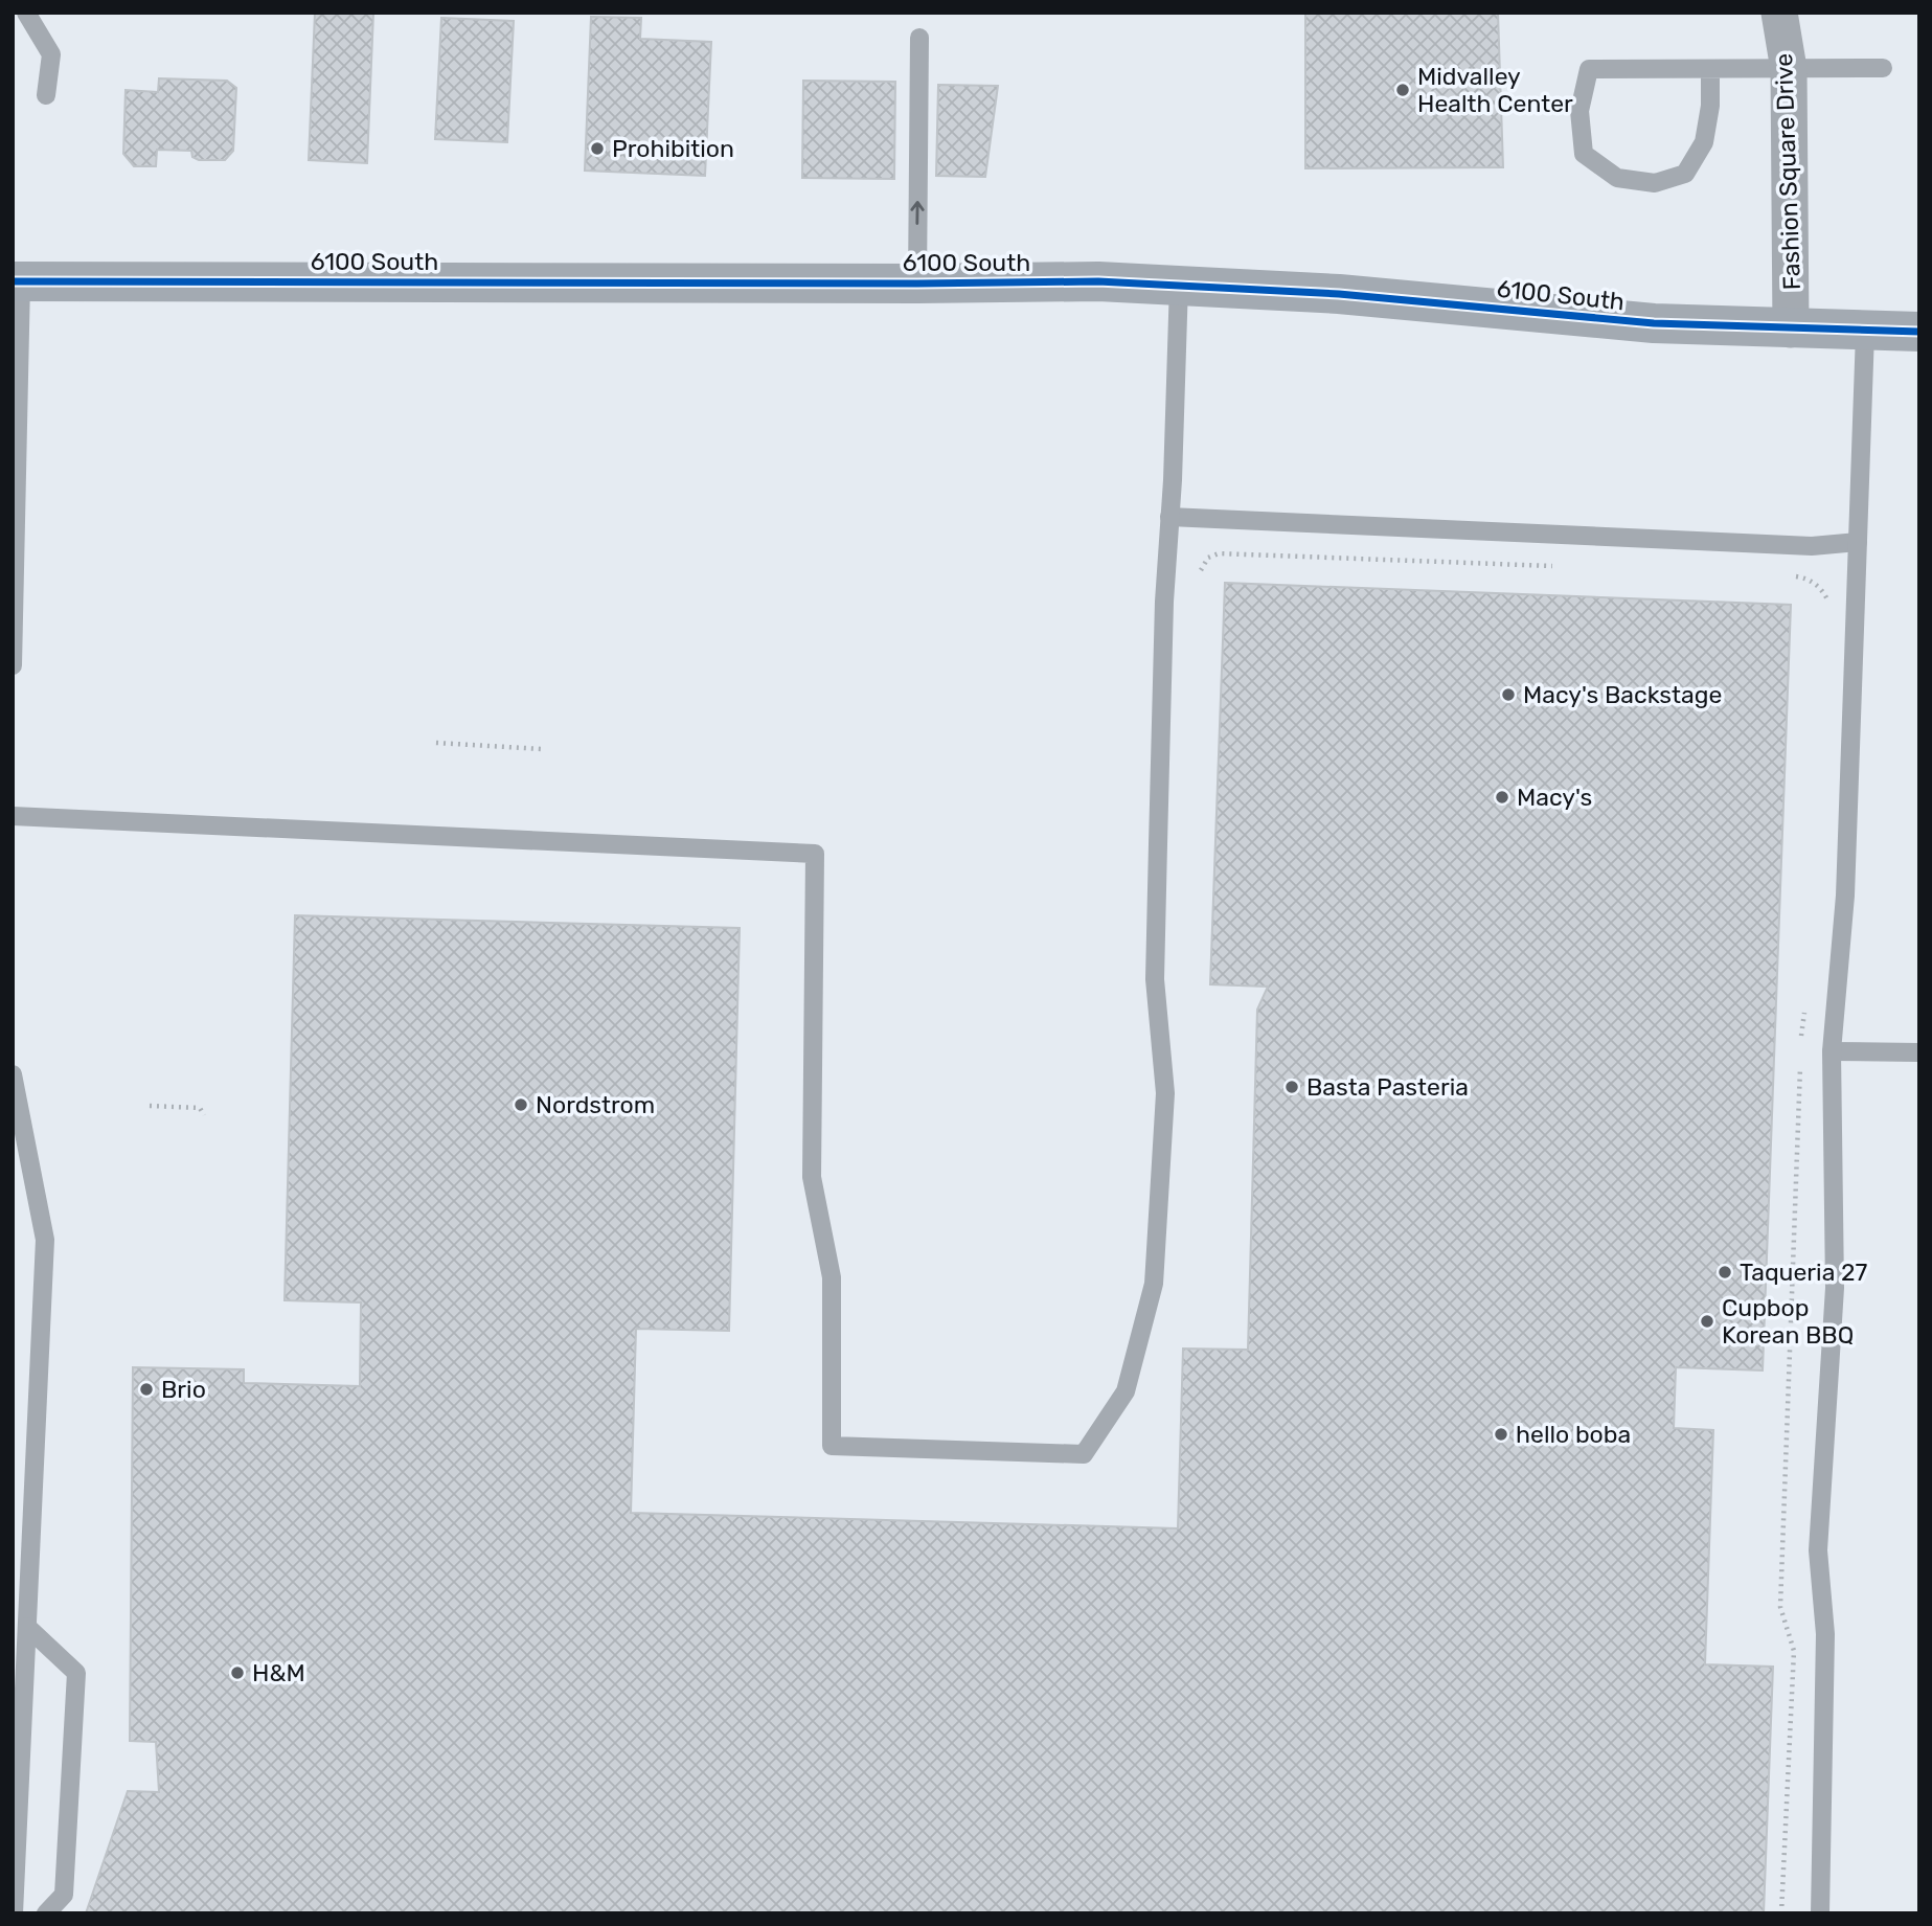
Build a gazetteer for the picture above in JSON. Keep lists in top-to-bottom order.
{
  "streets": {
    "street": ["Fashion Square Drive", "6100 South"]
  },
  "crossings": [
    ["Fashion Square Drive", "6100 South"]
  ],
  "places": [
    "Midvalley Health Center",
    "Prohibition",
    "Macy's Backstage",
    "Macy's",
    "Basta Pasteria",
    "Nordstrom",
    "Taqueria 27",
    "Cupbop Korean BBQ",
    "Brio",
    "hello boba",
    "H&M"
  ]
}
